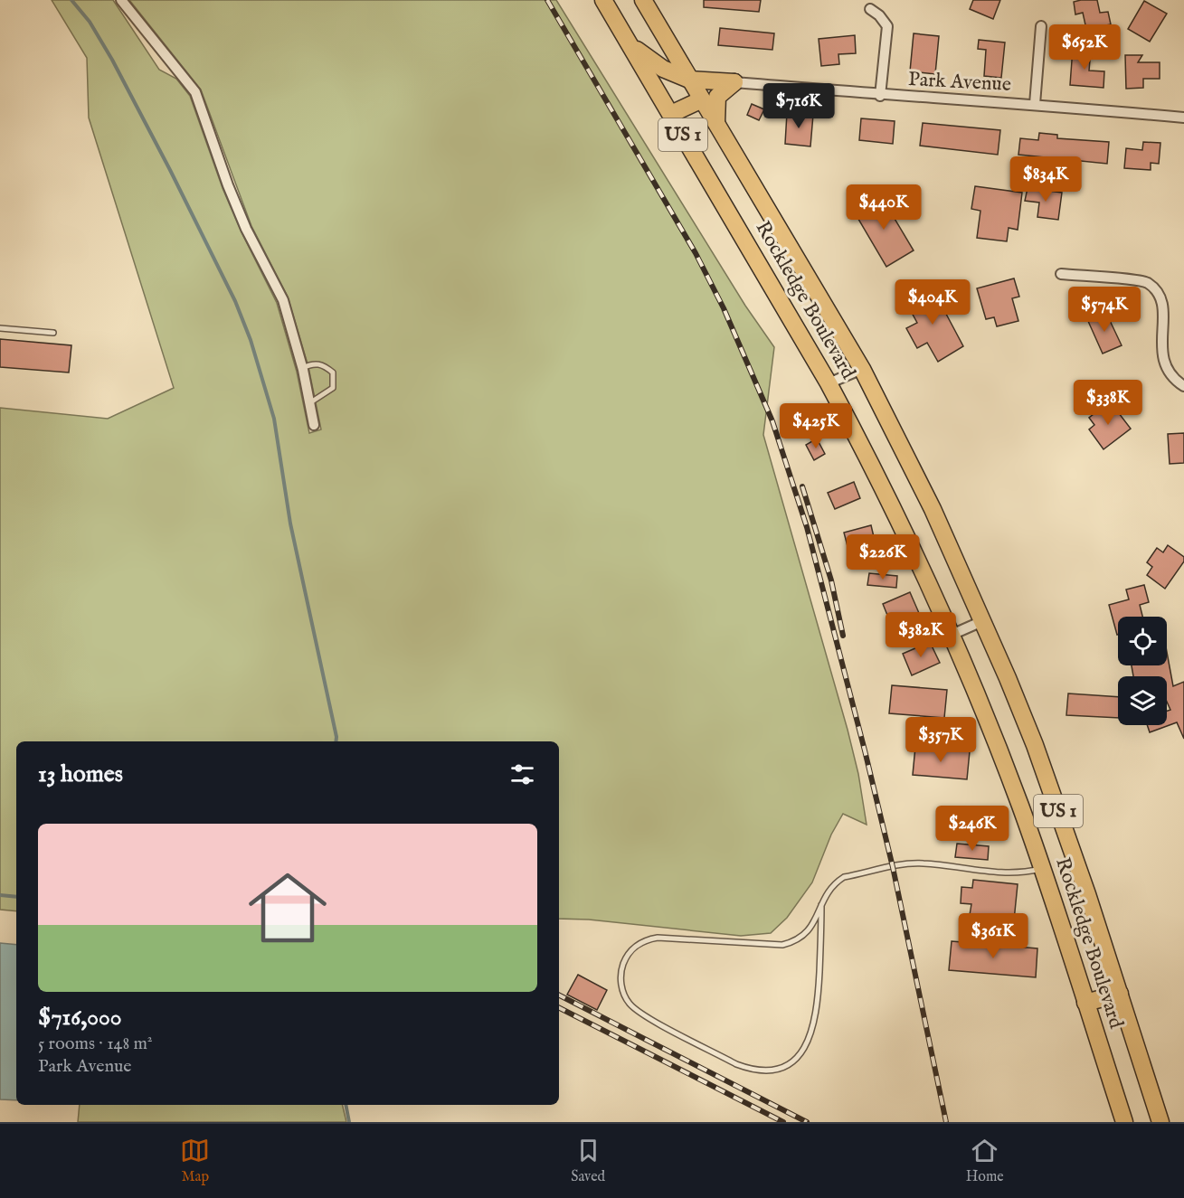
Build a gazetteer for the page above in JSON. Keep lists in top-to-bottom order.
{
  "streets": {
    "main road": ["US 1", "Rockledge Boulevard"],
    "street": ["Park Avenue"]
  },
  "page": {
    "price": [
      "$652K",
      "$716K",
      "$834K",
      "$440K",
      "$404K",
      "$574K",
      "$338K",
      "$425K",
      "$226K",
      "$382K",
      "$357K",
      "$246K",
      "$361K"
    ],
    "heading": "13 homes",
    "list": [
      {
        "name": "$716,000",
        "note": "5 rooms · 148 m² · Park Avenue"
      }
    ],
    "tabs": ["Map", "Saved", "Home"]
  }
}
